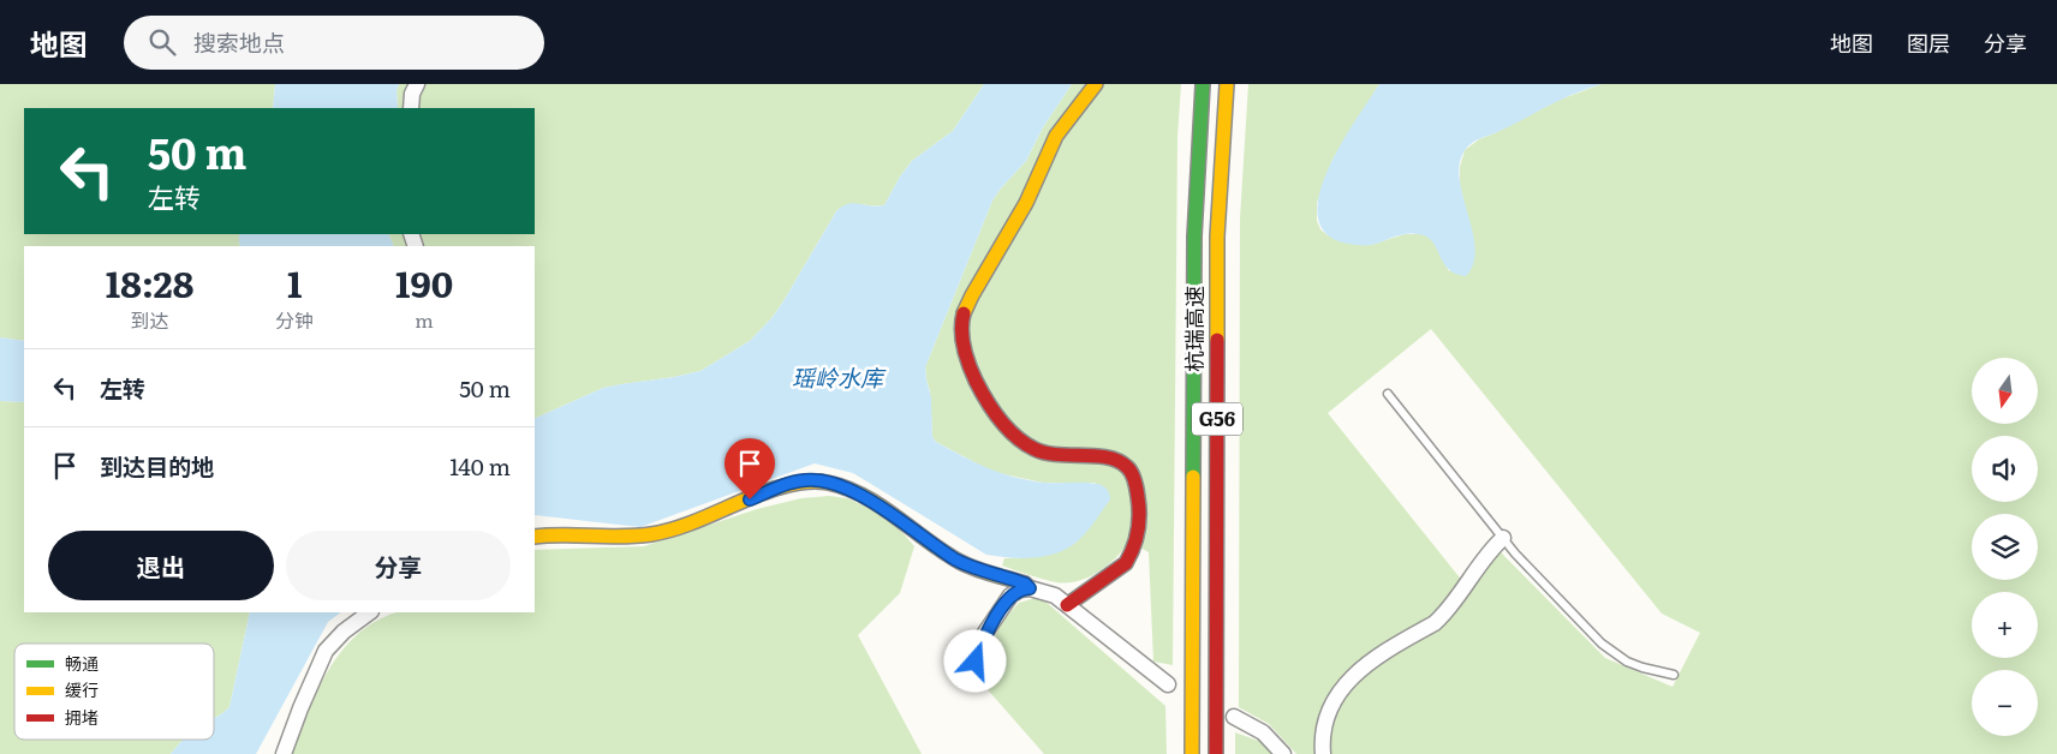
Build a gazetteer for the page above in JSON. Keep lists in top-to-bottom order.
{
  "streets": {
    "main road": ["杭瑞高速", "G56"]
  },
  "water": ["瑶岭水库"],
  "legend": ["畅通", "缓行", "拥堵"],
  "north": "bottom",
  "page": {
    "header": "地图",
    "search": "搜索地点",
    "nav": ["地图", "图层", "分享"],
    "turn": ["50 m", "左转"],
    "eta": [
      "18:28",
      "到达",
      "1",
      "分钟",
      "190",
      "m"
    ],
    "list": [
      {
        "name": "左转",
        "value": "50 m"
      },
      {
        "name": "到达目的地",
        "value": "140 m"
      }
    ],
    "map_buttons": ["+", "−"],
    "buttons": ["退出", "分享"]
  }
}
